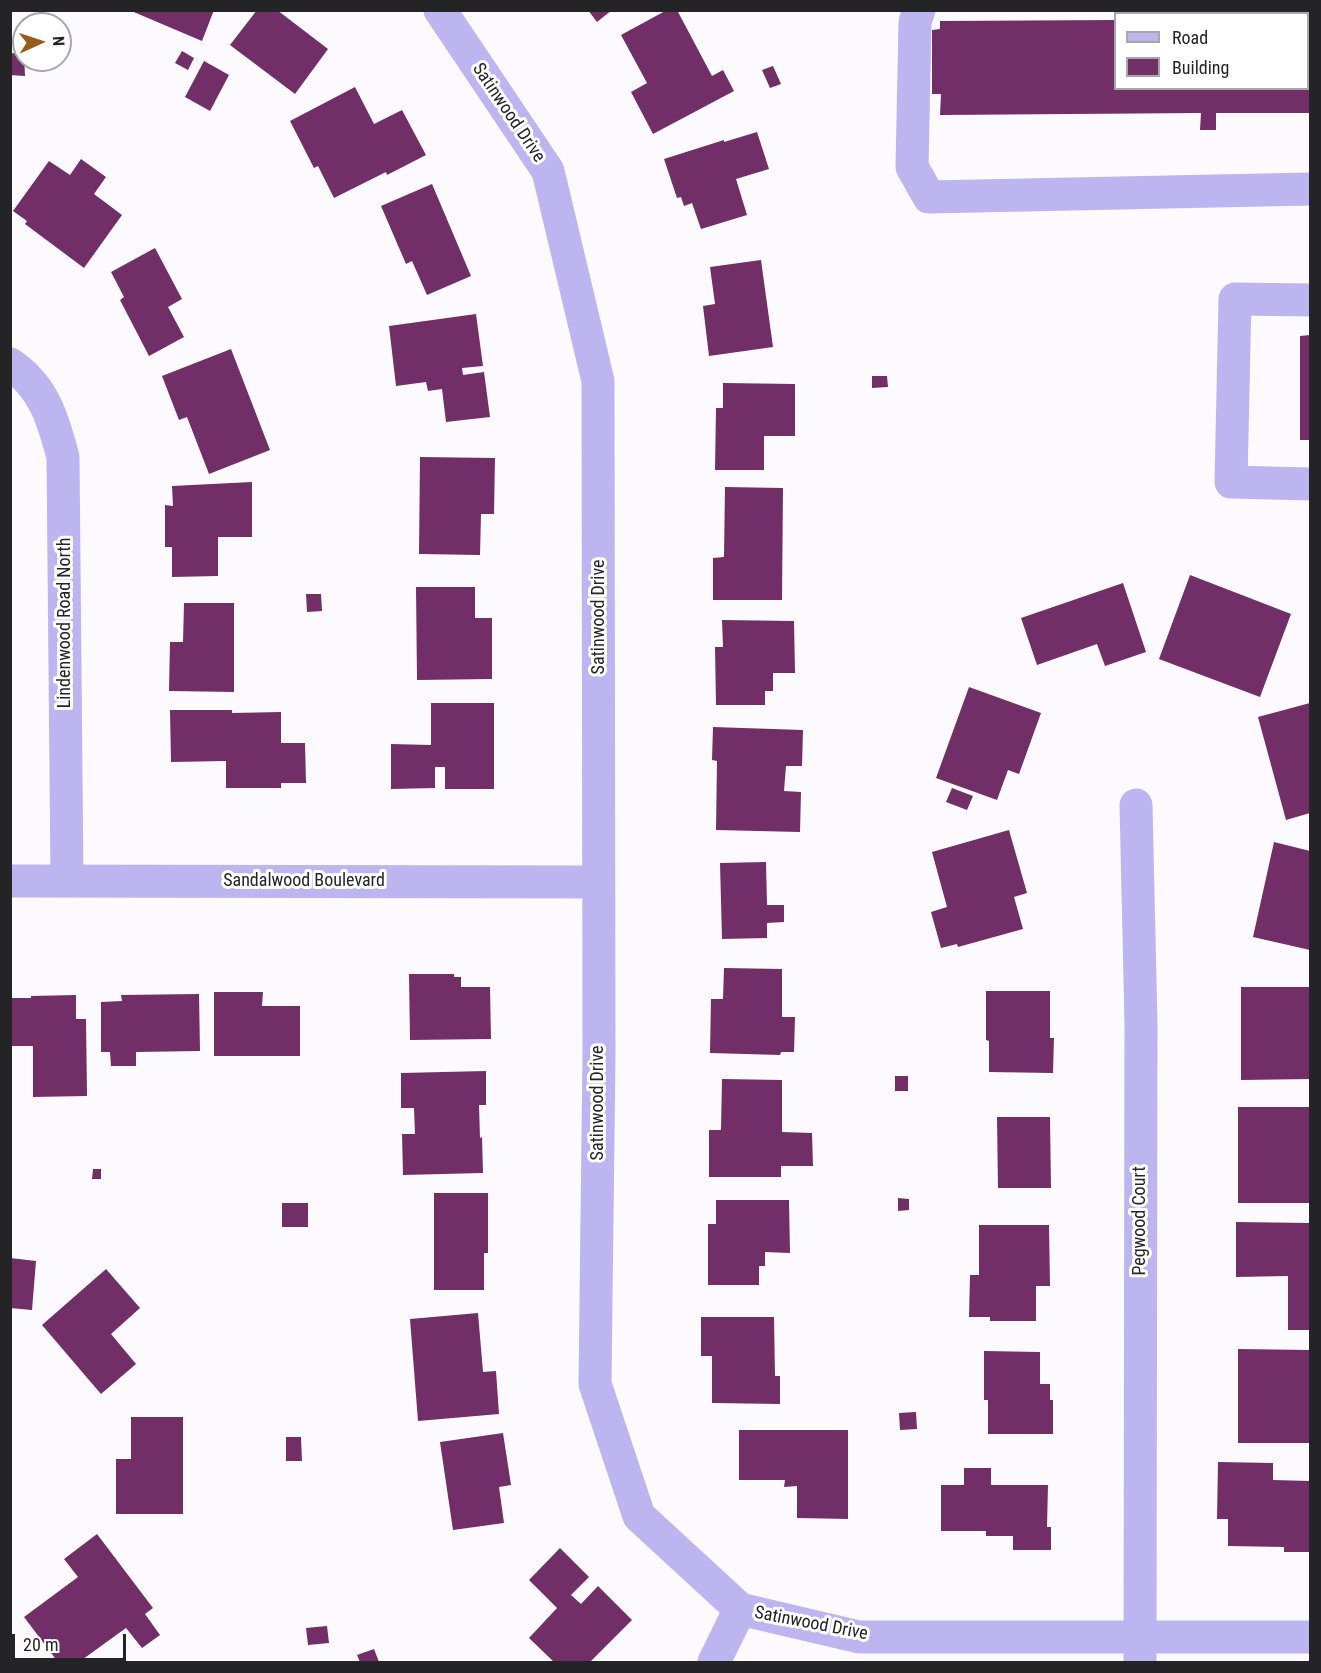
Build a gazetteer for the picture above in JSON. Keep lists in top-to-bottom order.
{
  "streets": {
    "street": [
      "Satinwood Drive",
      "Lindenwood Road North",
      "Sandalwood Boulevard",
      "Pegwood Court"
    ]
  },
  "crossings": [
    ["Satinwood Drive", "Sandalwood Boulevard"],
    ["Satinwood Drive", "Pegwood Court"],
    ["Lindenwood Road North", "Sandalwood Boulevard"]
  ],
  "legend": ["Road", "Building"],
  "scale_bar": "20 m",
  "north": "right"
}
